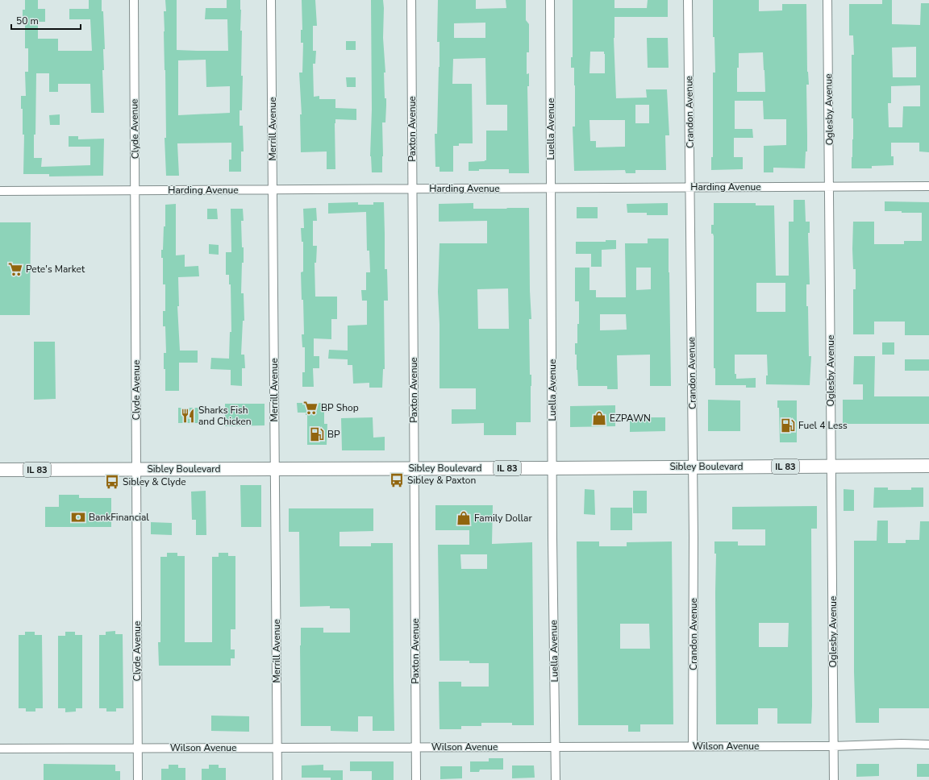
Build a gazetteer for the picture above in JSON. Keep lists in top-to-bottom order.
{
  "streets": {
    "main road": ["Sibley Boulevard", "IL 83"],
    "street": [
      "Oglesby Avenue",
      "Crandon Avenue",
      "Clyde Avenue",
      "Merrill Avenue",
      "Paxton Avenue",
      "Luella Avenue",
      "Harding Avenue",
      "Wilson Avenue"
    ]
  },
  "crossings": [
    ["Oglesby Avenue", "Harding Avenue"],
    ["Oglesby Avenue", "Sibley Boulevard"],
    ["Oglesby Avenue", "Wilson Avenue"],
    ["Crandon Avenue", "Harding Avenue"],
    ["Crandon Avenue", "Sibley Boulevard"],
    ["Crandon Avenue", "Wilson Avenue"],
    ["Clyde Avenue", "Harding Avenue"],
    ["Clyde Avenue", "Sibley Boulevard"],
    ["Clyde Avenue", "Wilson Avenue"],
    ["Merrill Avenue", "Harding Avenue"],
    ["Merrill Avenue", "Sibley Boulevard"],
    ["Merrill Avenue", "Wilson Avenue"],
    ["Paxton Avenue", "Harding Avenue"],
    ["Paxton Avenue", "Sibley Boulevard"],
    ["Paxton Avenue", "Wilson Avenue"],
    ["Luella Avenue", "Harding Avenue"],
    ["Luella Avenue", "Sibley Boulevard"],
    ["Luella Avenue", "Wilson Avenue"]
  ],
  "places": {
    "supermarket": ["Pete's Market", "BP Shop"],
    "restaurant": ["Sharks Fish and Chicken"],
    "shop": ["EZPAWN", "Family Dollar"],
    "fuel station": ["Fuel 4 Less", "BP"],
    "bus stop": ["Sibley & Paxton", "Sibley & Clyde"],
    "bank": ["BankFinancial"]
  },
  "scale_bar": "50 m"
}
